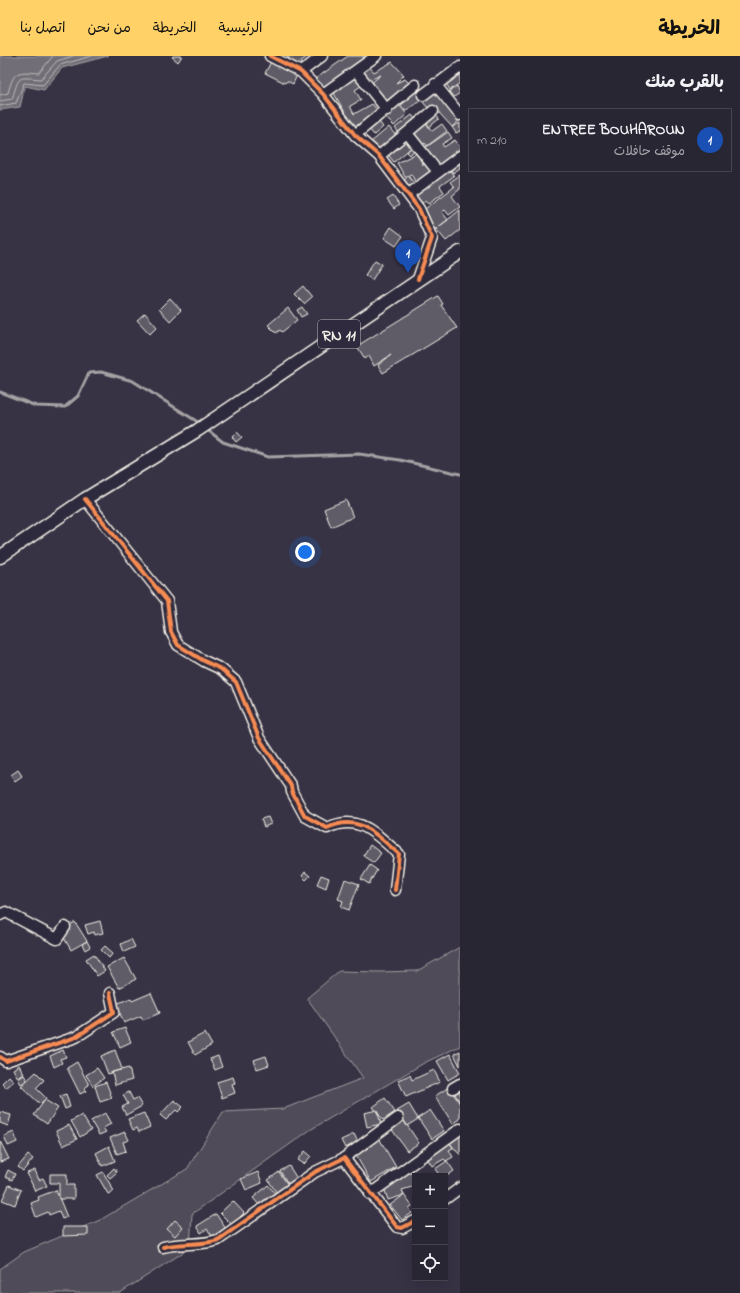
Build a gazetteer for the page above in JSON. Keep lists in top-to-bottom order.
{
  "streets": {
    "main road": ["RN 11"]
  },
  "page": {
    "header": "الخريطة",
    "nav": [
      "الرئيسية",
      "الخريطة",
      "من نحن",
      "اتصل بنا"
    ],
    "heading": "بالقرب منك",
    "list": [
      {
        "mark": "1",
        "name": "ENTREE BOUHAROUN",
        "note": "موقف حافلات",
        "value": "210 m"
      }
    ],
    "pins": "1",
    "map_buttons": ["+", "−"]
  }
}
